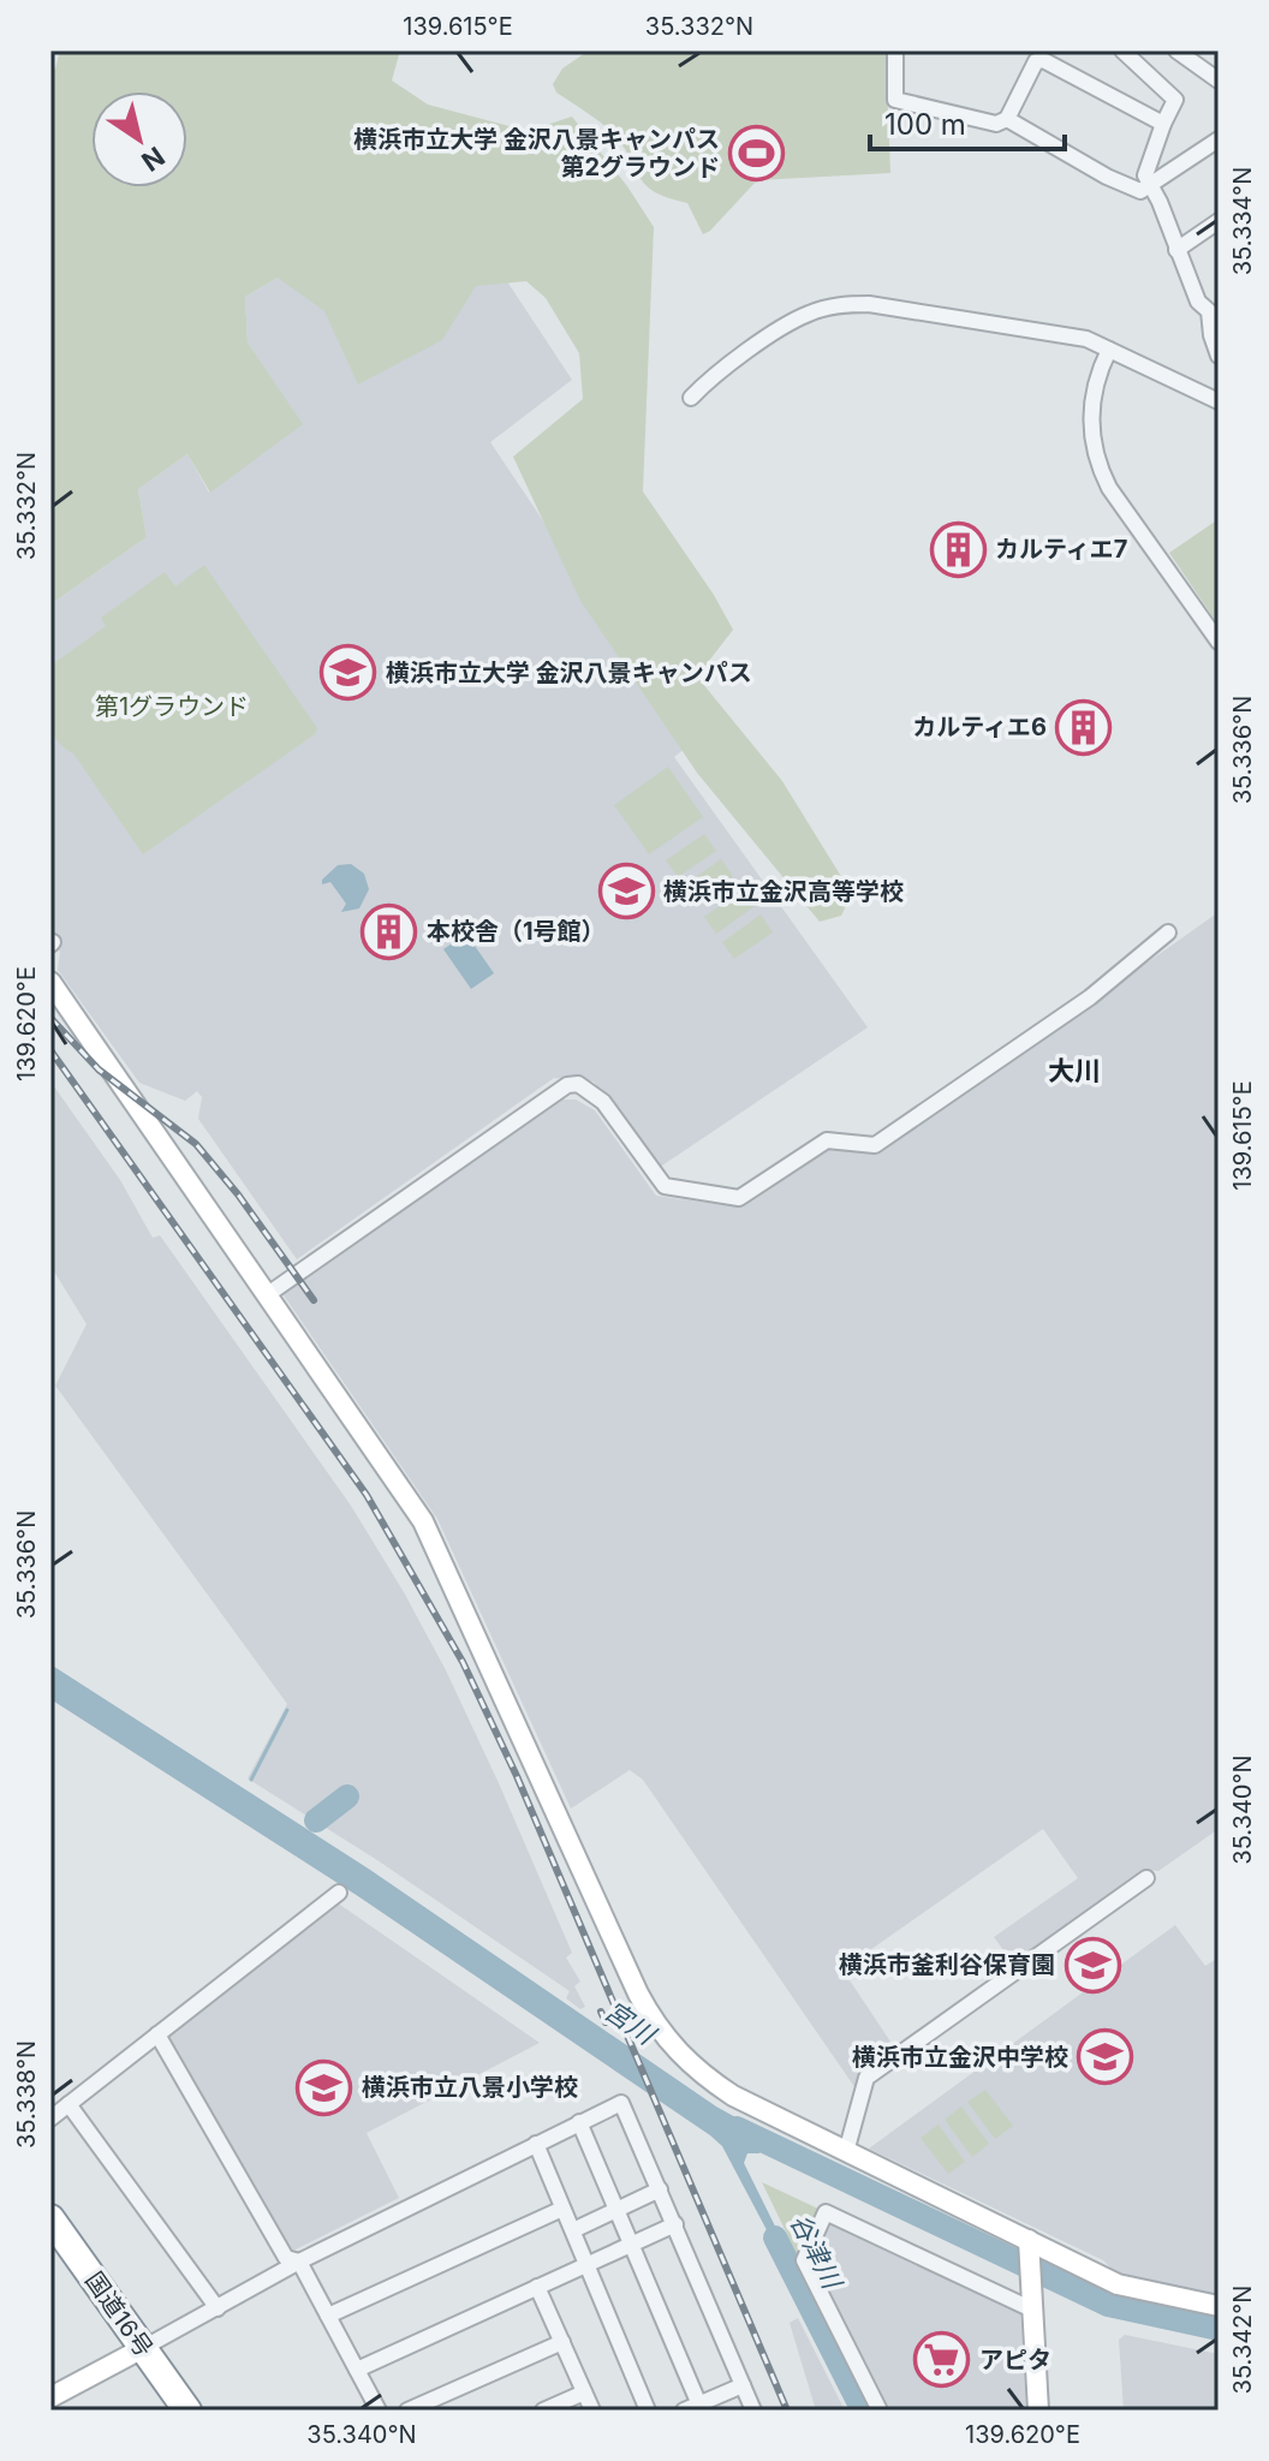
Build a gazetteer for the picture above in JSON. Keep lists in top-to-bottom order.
{
  "streets": {
    "highway": ["国道16号"]
  },
  "districts": ["大川"],
  "water": ["宮川", "谷津川"],
  "parks": ["第1グラウンド"],
  "places": {
    "sports": ["横浜市立大学 金沢八景キャンパス 第2グラウンド"],
    "building": ["カルティエ7", "カルティエ6", "本校舎（1号館）"],
    "school or university": [
      "横浜市立大学 金沢八景キャンパス",
      "横浜市立金沢高等学校",
      "横浜市釜利谷保育園",
      "横浜市立金沢中学校",
      "横浜市立八景小学校"
    ],
    "supermarket": ["アピタ"]
  },
  "scale_bar": "100 m",
  "north": "bottom right",
  "coordinates": [
    "139.615°E",
    "35.332°N",
    "35.334°N",
    "35.336°N",
    "139.620°E",
    "35.340°N",
    "35.338°N",
    "35.342°N"
  ]
}
